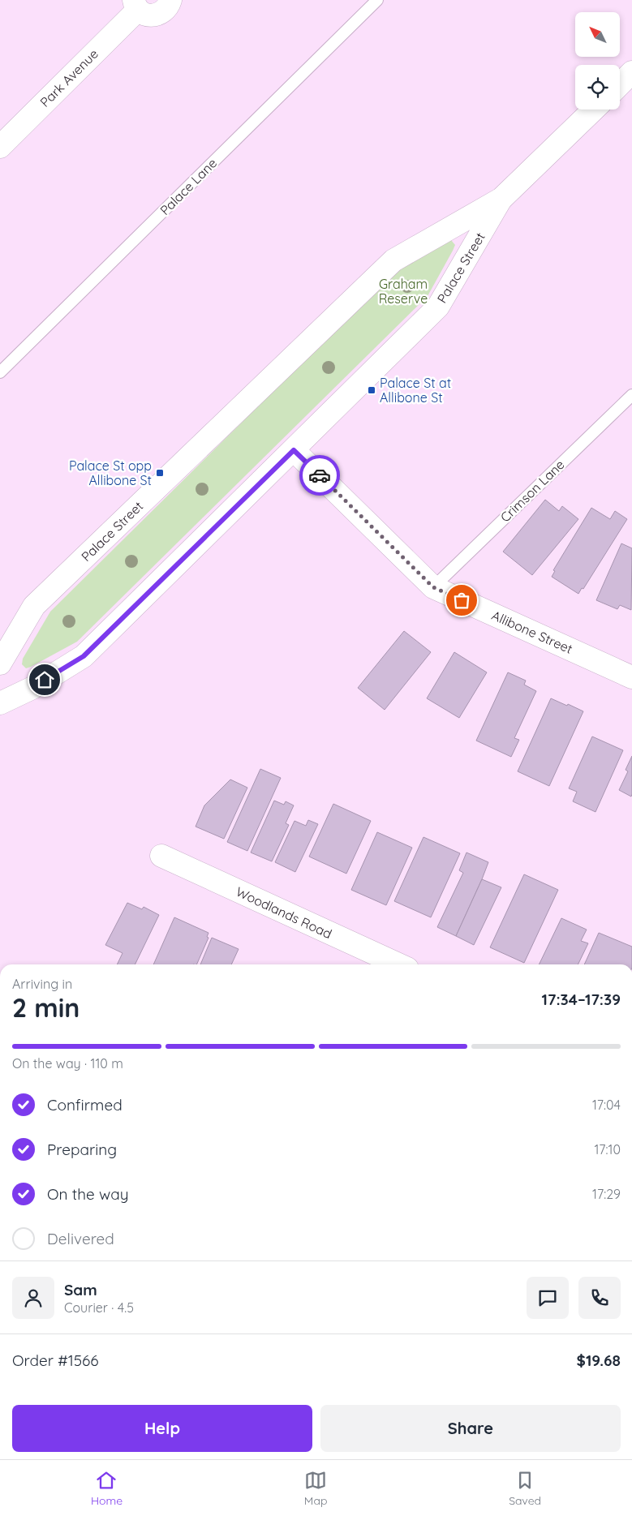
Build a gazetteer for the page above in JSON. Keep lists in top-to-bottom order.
{
  "streets": {
    "street": [
      "Park Avenue",
      "Palace Street",
      "Allibone Street",
      "Woodlands Road"
    ],
    "lane": ["Palace Lane", "Crimson Lane"]
  },
  "crossings": [
    ["Palace Street", "Allibone Street"],
    ["Crimson Lane", "Allibone Street"]
  ],
  "parks": ["Graham Reserve"],
  "places": {
    "transit": ["Palace St at Allibone St", "Palace St opp Allibone St"]
  },
  "north": "top left",
  "page": {
    "heading": ["2 min", "Arriving in", "17:34–17:39"],
    "panel": [
      "Sam",
      "Courier · 4.5",
      "Order #1566",
      "$19.68"
    ],
    "bar": "On the way · 110 m",
    "list": [
      ["Confirmed", "17:04"],
      ["Preparing", "17:10"],
      ["On the way", "17:29"],
      "Delivered"
    ],
    "buttons": ["Help", "Share"],
    "tabs": ["Home", "Map", "Saved"]
  }
}
